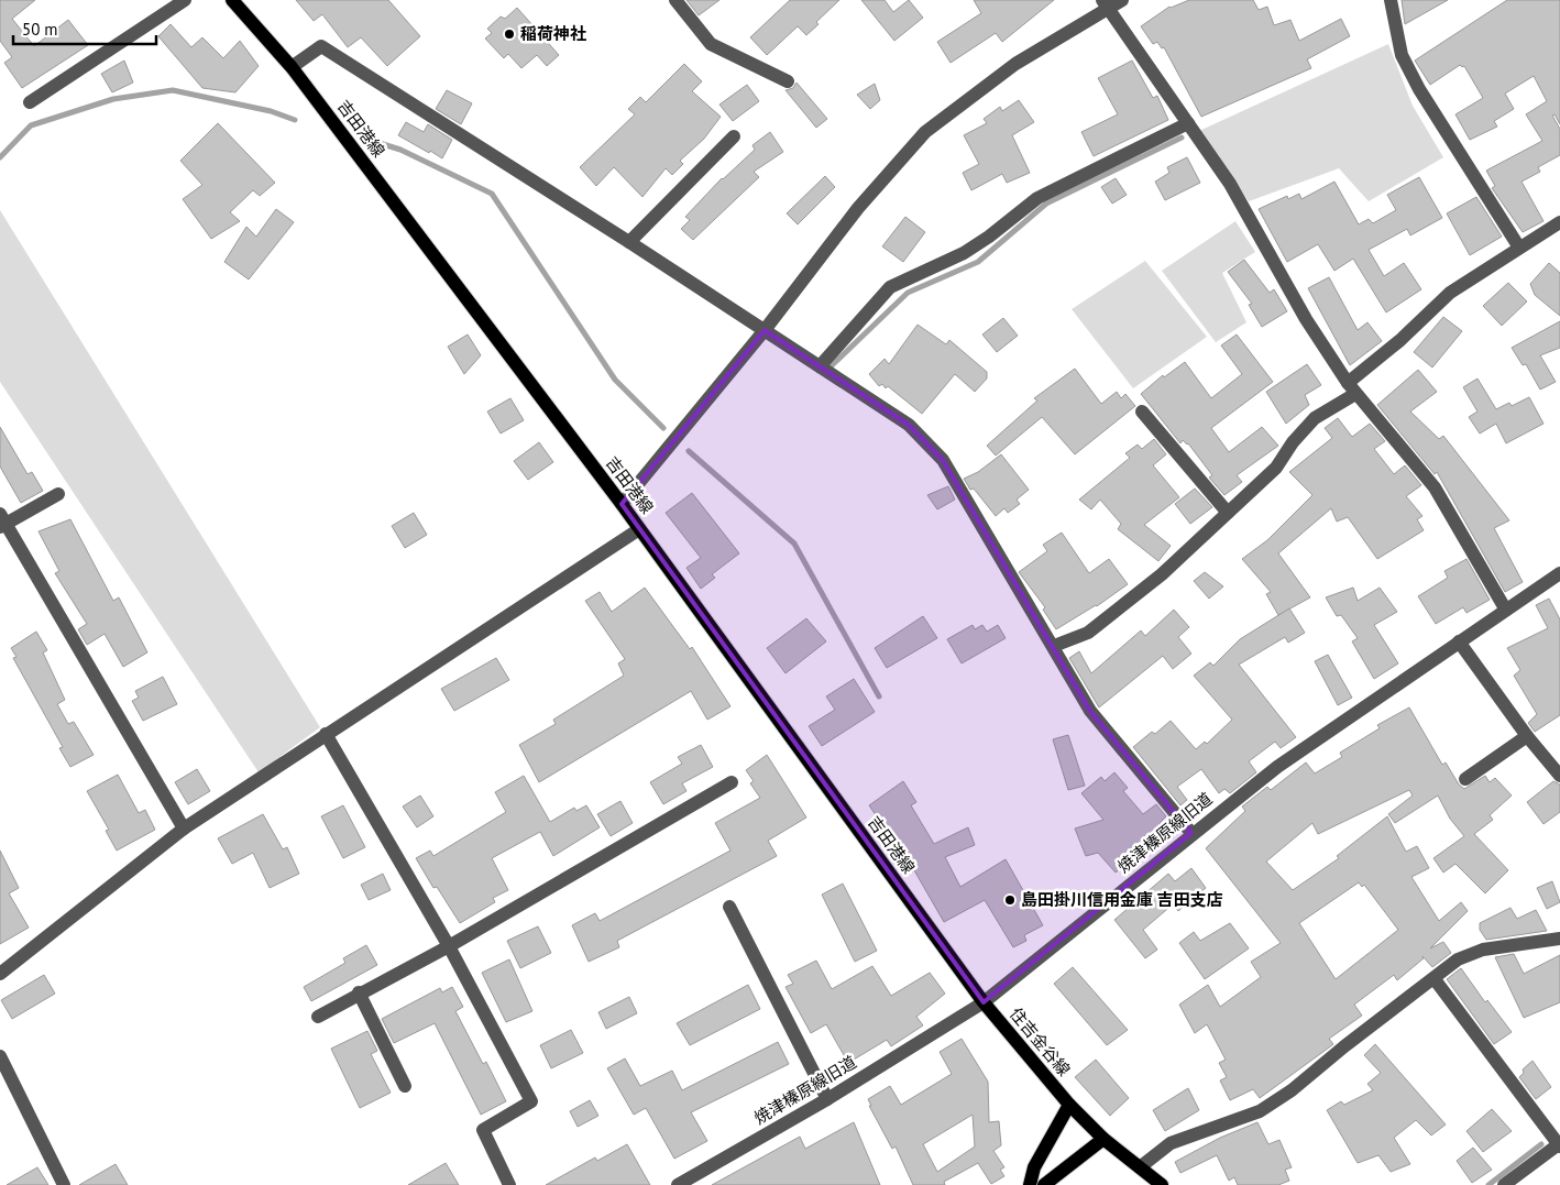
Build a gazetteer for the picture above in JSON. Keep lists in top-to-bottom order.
{
  "streets": {
    "main road": ["吉田港線", "住吉金谷線"],
    "street": ["焼津榛原線旧道"]
  },
  "crossings": [
    ["吉田港線", "焼津榛原線旧道"],
    ["吉田港線", "住吉金谷線"],
    ["焼津榛原線旧道", "住吉金谷線"]
  ],
  "places": ["稲荷神社", "島田掛川信用金庫 吉田支店"],
  "scale_bar": "50 m"
}
